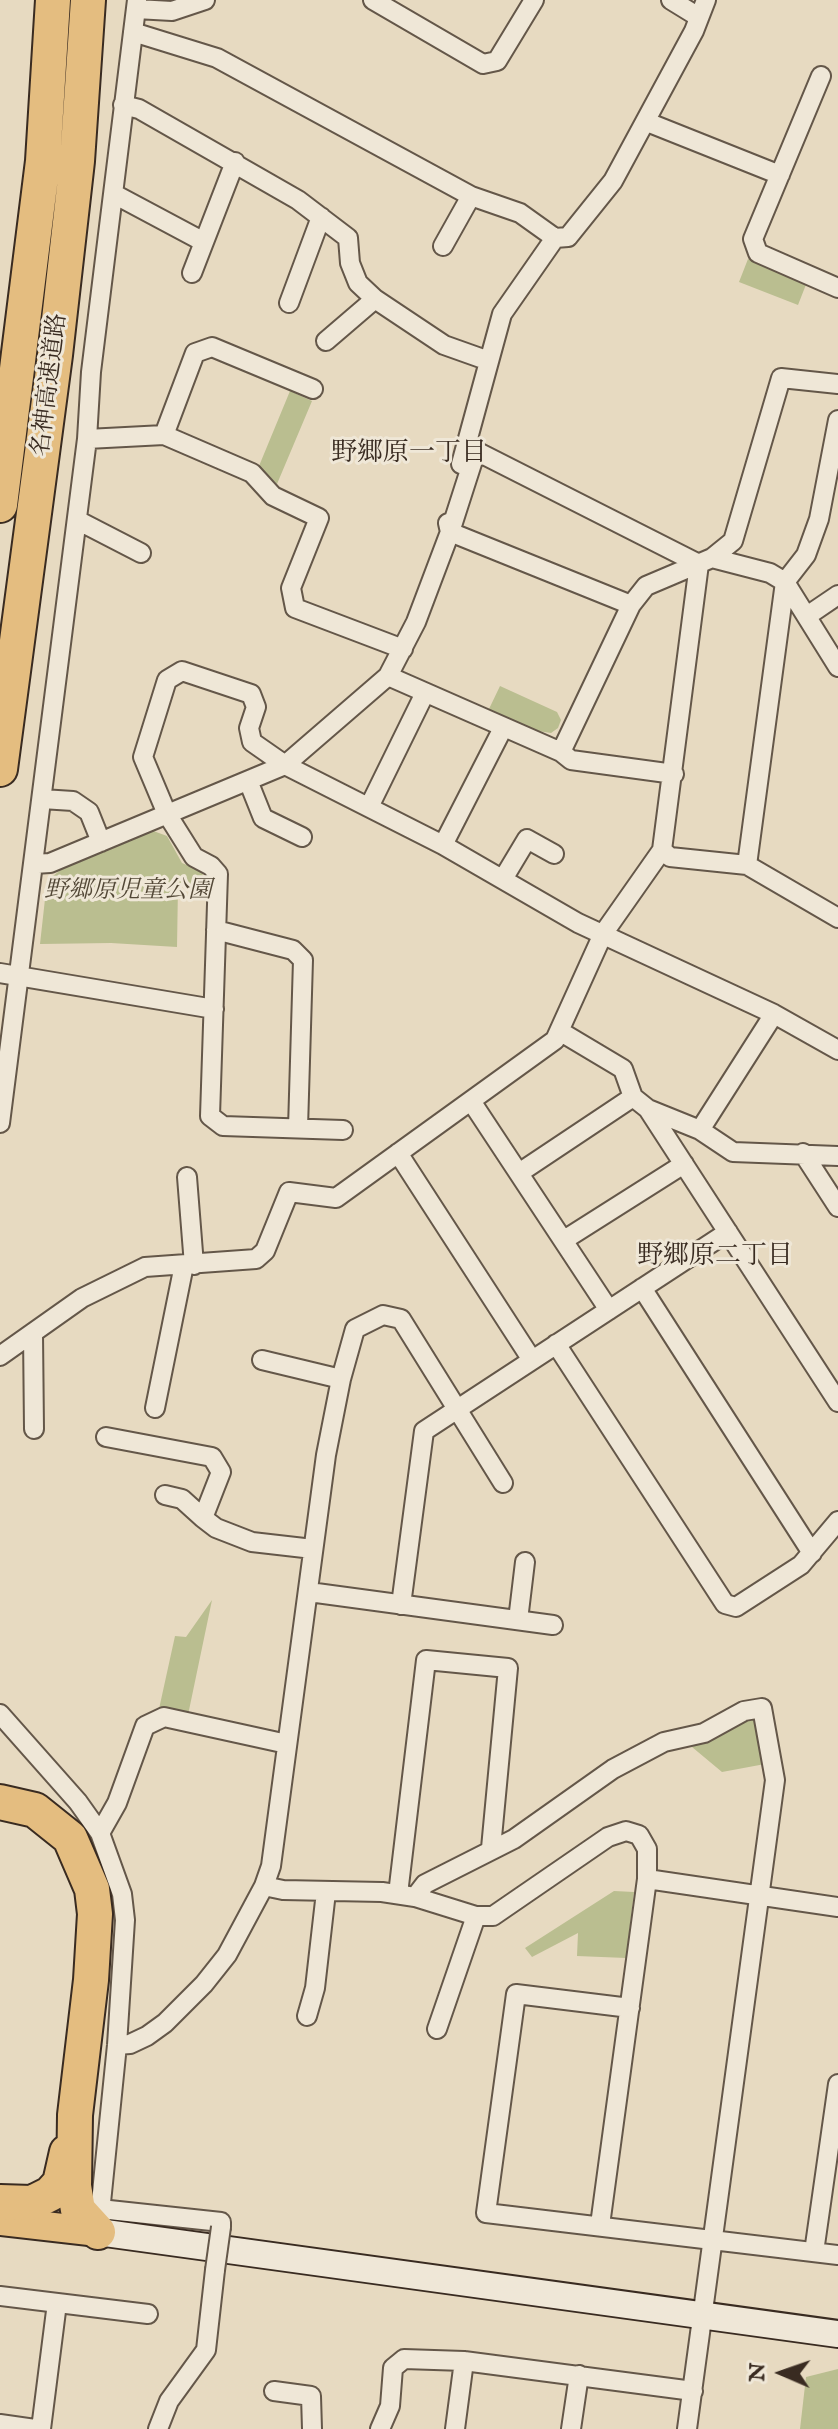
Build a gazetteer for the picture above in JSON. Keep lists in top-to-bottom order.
{
  "streets": {
    "highway": ["名神高速道路"]
  },
  "districts": ["野郷原一丁目", "野郷原二丁目"],
  "parks": ["野郷原児童公園"],
  "north": "left"
}
